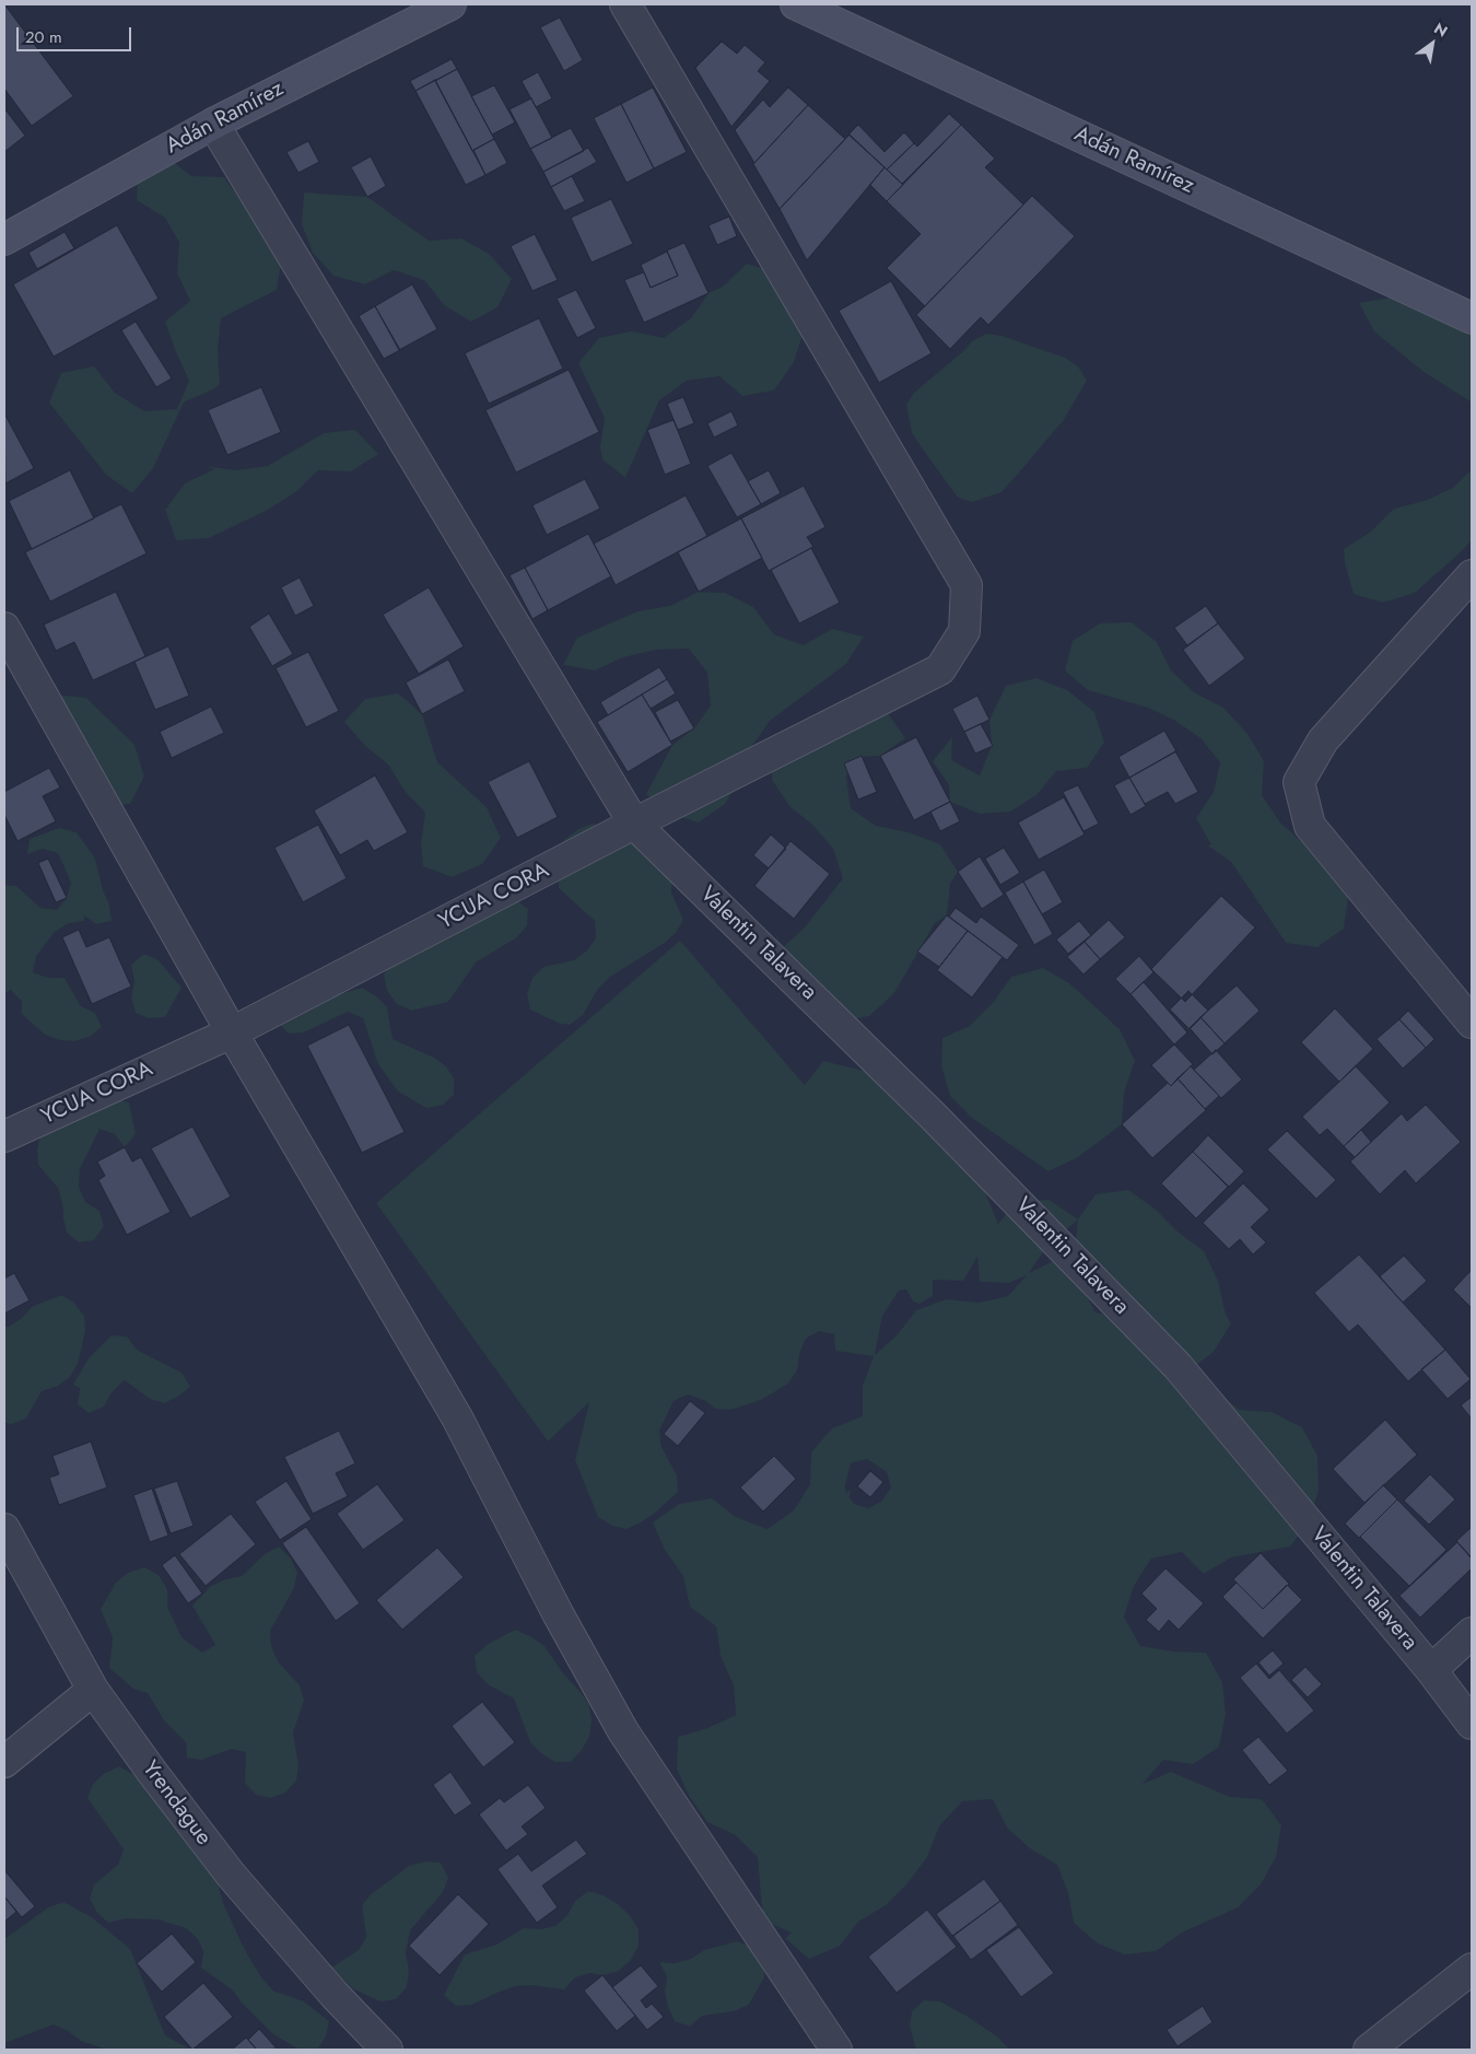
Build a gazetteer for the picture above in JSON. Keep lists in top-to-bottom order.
{
  "streets": {
    "street": [
      "Adán Ramírez",
      "YCUA CORA",
      "Valentin Talavera",
      "Yrendague"
    ]
  },
  "crossings": [
    ["Adán Ramírez", "Valentin Talavera"],
    ["YCUA CORA", "Valentin Talavera"]
  ],
  "scale_bar": "20 m",
  "north": "top right"
}
